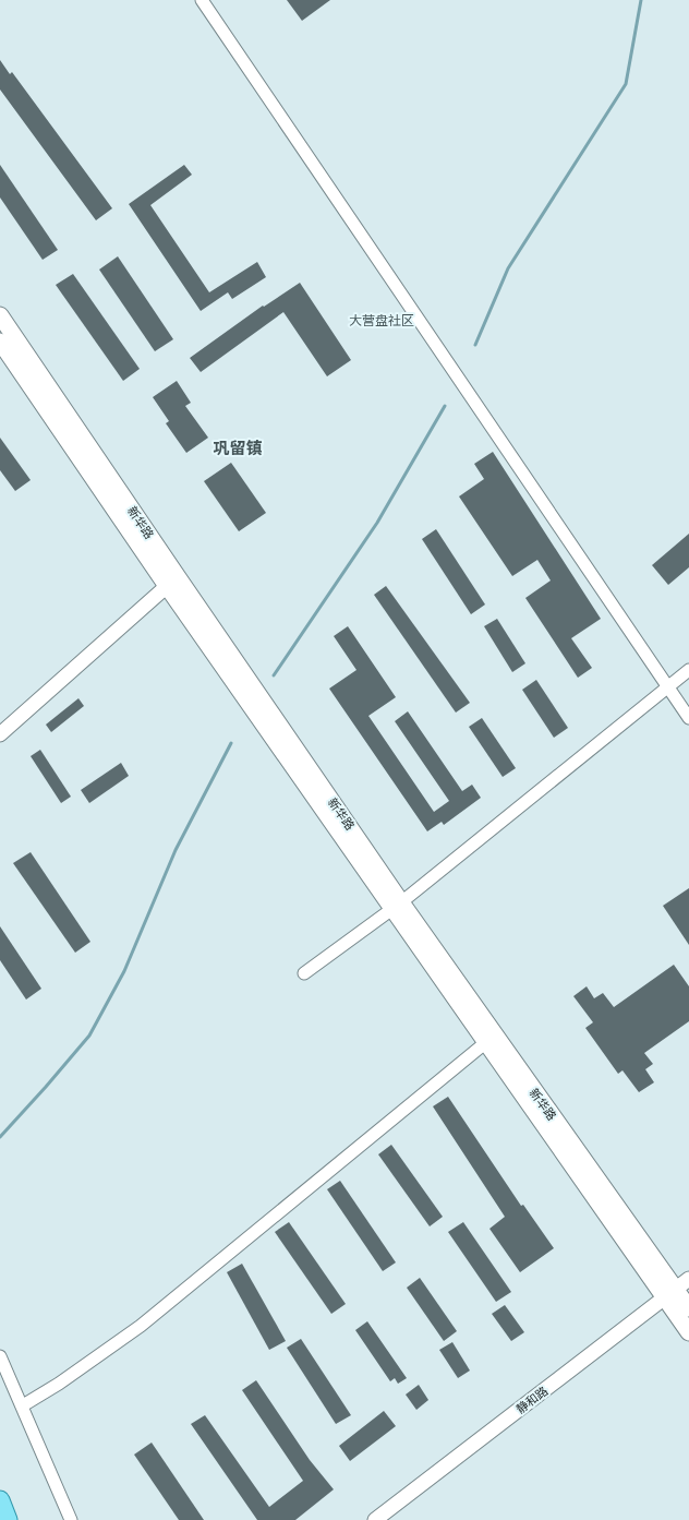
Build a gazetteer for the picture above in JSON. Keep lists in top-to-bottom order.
{
  "streets": {
    "main road": ["新华路"],
    "street": ["静和路"]
  },
  "crossings": [
    ["新华路", "静和路"]
  ],
  "districts": ["大营盘社区", "巩留镇"]
}
